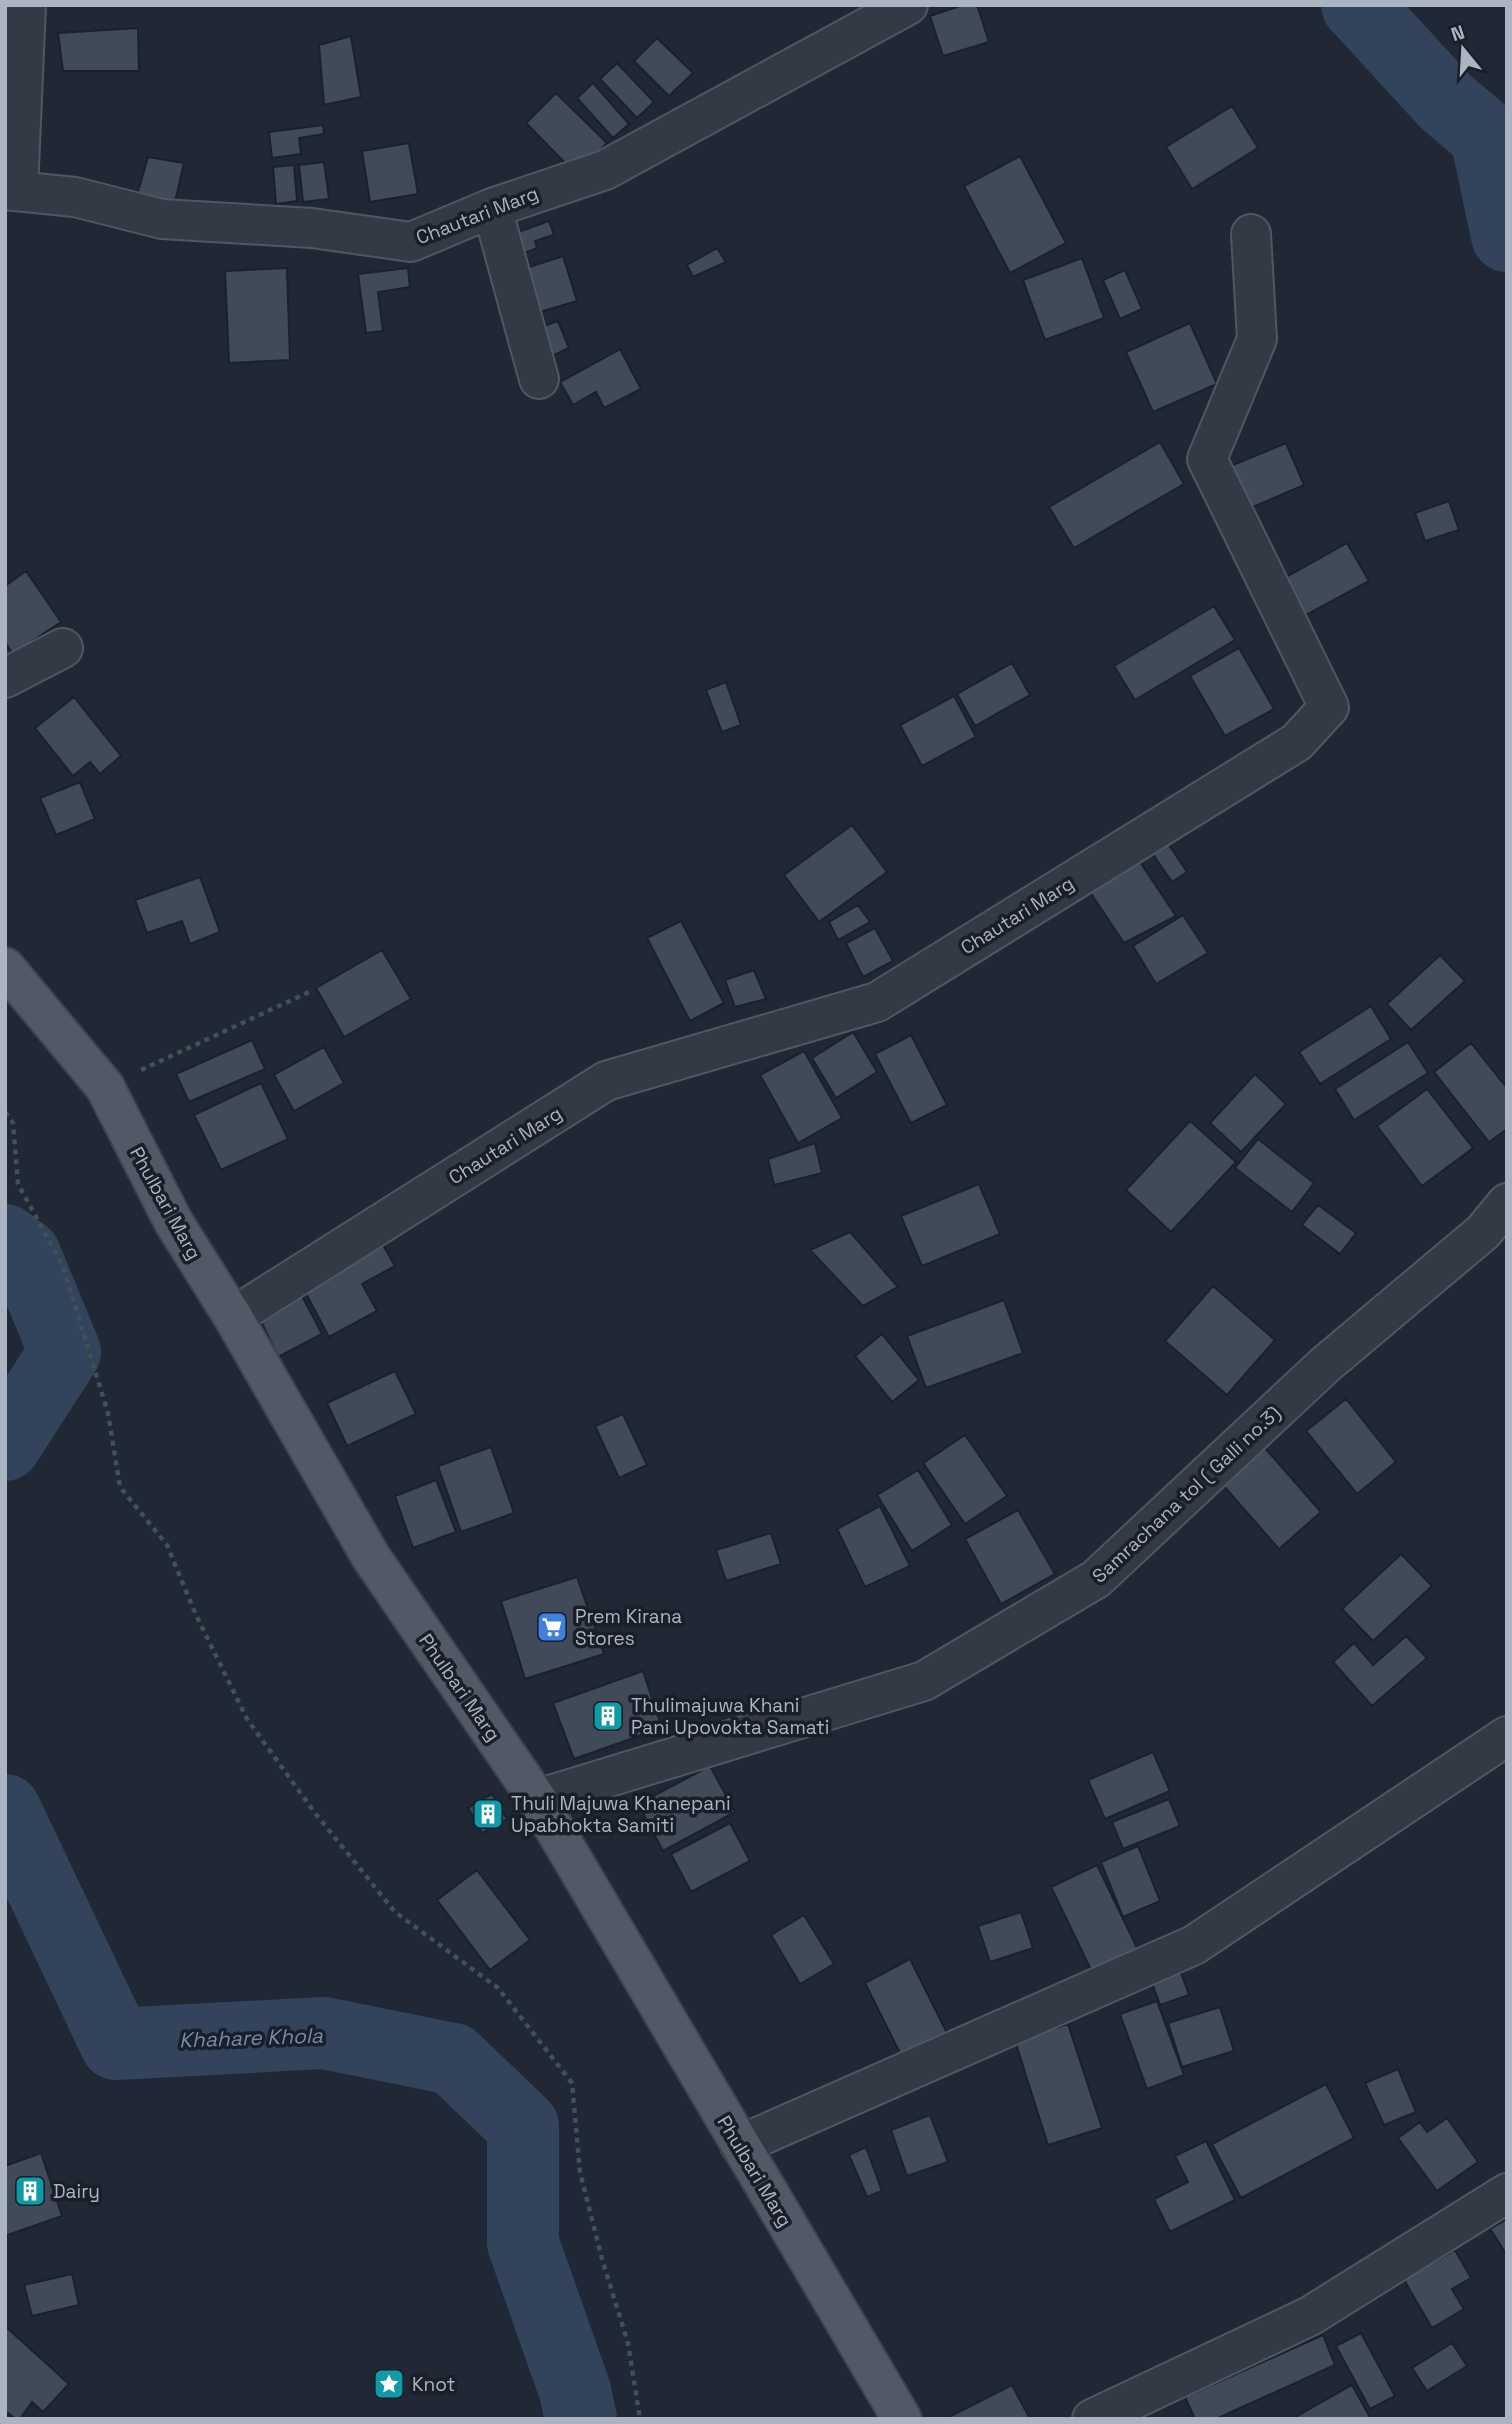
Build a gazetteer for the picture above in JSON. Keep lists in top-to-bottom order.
{
  "streets": {
    "main road": ["Phulbari Marg"],
    "street": ["Chautari Marg", "Samrachana tol ( Galli no.3)"]
  },
  "crossings": [
    ["Chautari Marg", "Phulbari Marg"],
    ["Phulbari Marg", "Samrachana tol ( Galli no.3)"]
  ],
  "water": ["Khahare Khola"],
  "places": {
    "supermarket": ["Prem Kirana Stores"],
    "building": ["Thulimajuwa Khani Pani Upovokta Samati", "Thuli Majuwa Khanepani Upabhokta Samiti", "Dairy"],
    "place": ["Knot"]
  },
  "north": "top"
}
